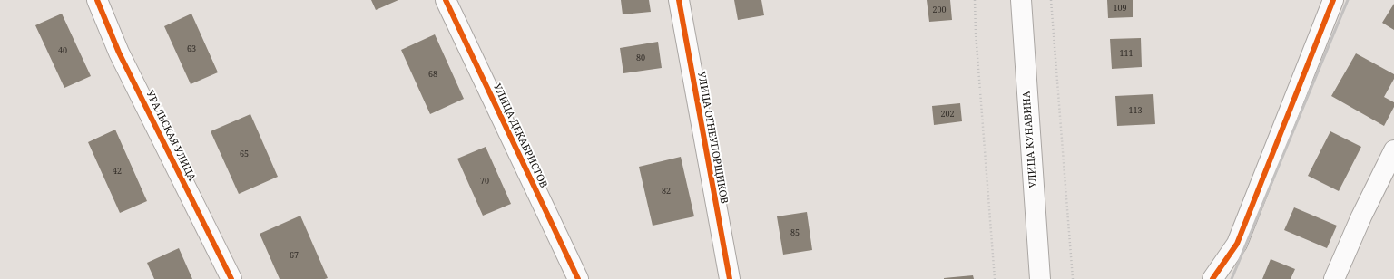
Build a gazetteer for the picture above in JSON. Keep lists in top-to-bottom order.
{
  "streets": {
    "street": [
      "УРАЛЬСКАЯ УЛИЦА",
      "УЛИЦА ДЕКАБРИСТОВ",
      "УЛИЦА ОГНЕУПОРЩИКОВ",
      "УЛИЦА КУНАВИНА"
    ]
  },
  "house_numbers": [
    "109",
    "200",
    "63",
    "40",
    "111",
    "80",
    "68",
    "113",
    "202",
    "65",
    "42",
    "70",
    "82",
    "85",
    "67"
  ]
}
